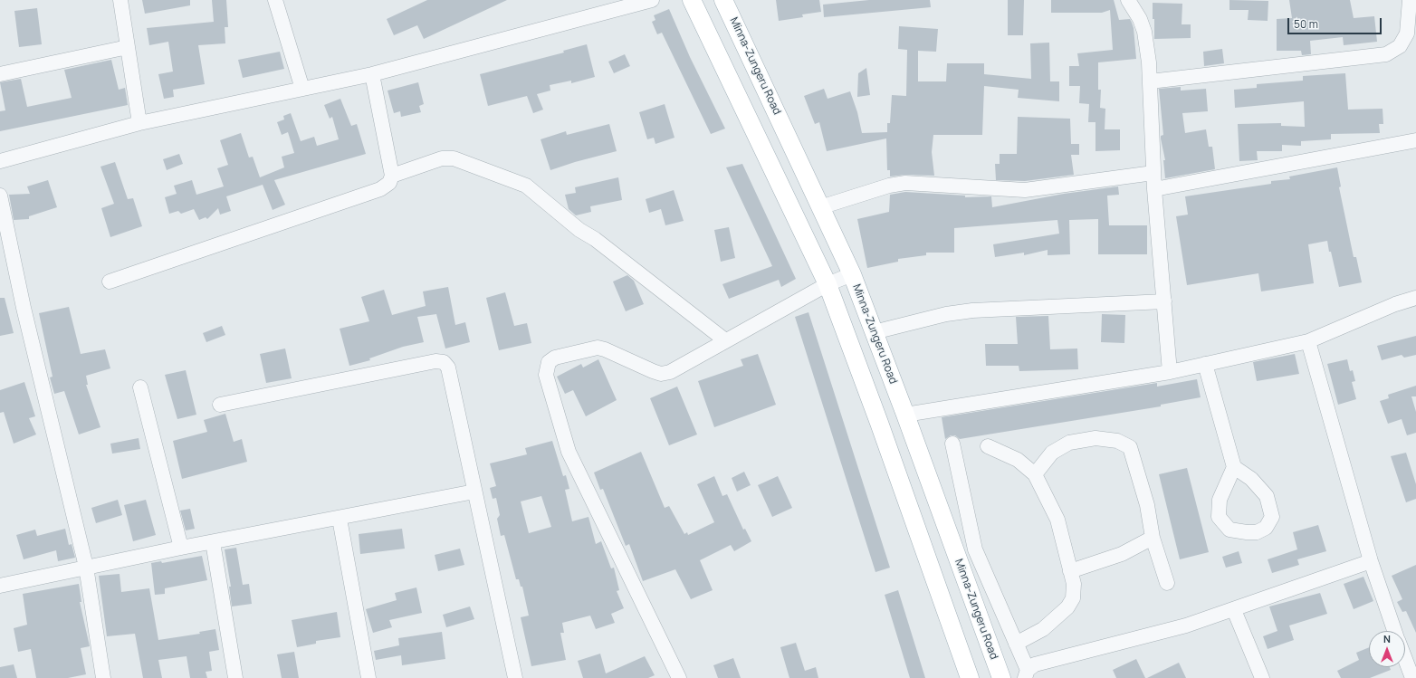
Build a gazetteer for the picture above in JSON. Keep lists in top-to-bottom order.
{
  "streets": {
    "main road": ["Minna-Zungeru Road"]
  },
  "scale_bar": "50 m",
  "north": "top"
}
